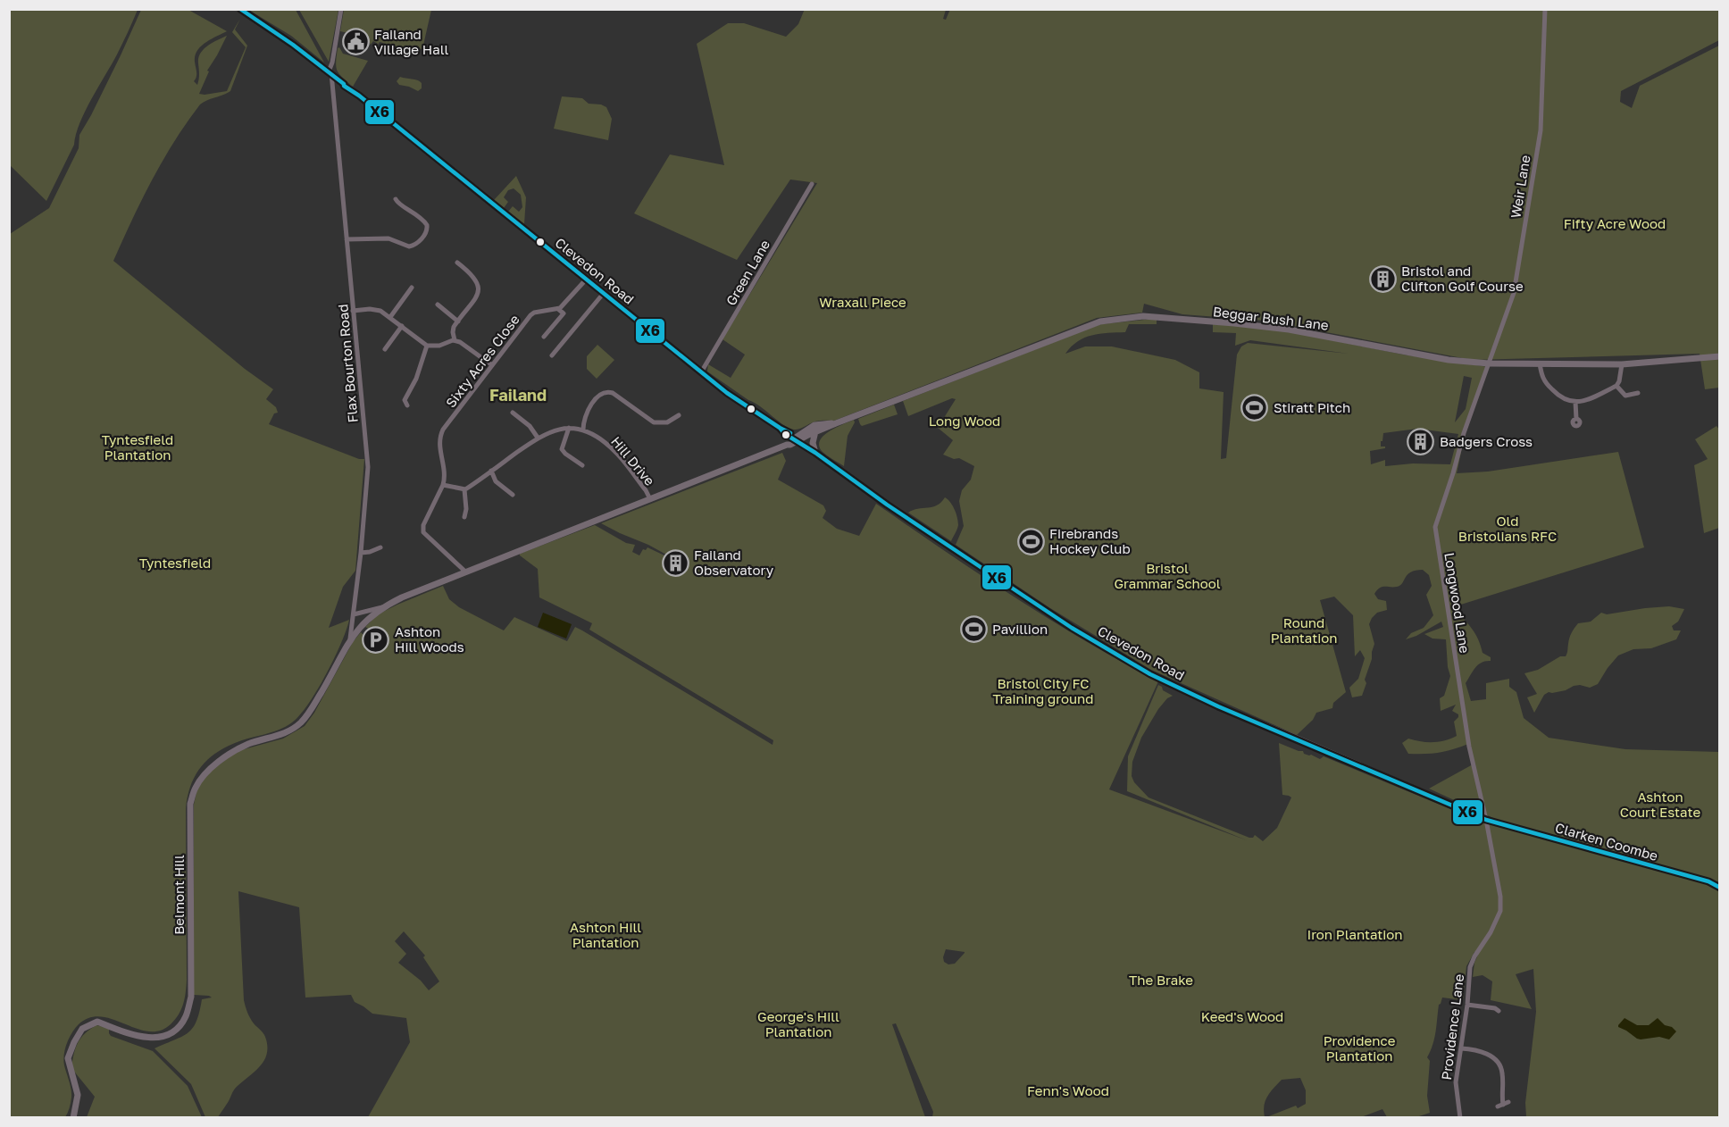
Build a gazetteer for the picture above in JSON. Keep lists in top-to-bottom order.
{
  "streets": {
    "main road": [
      "Clevedon Road",
      "Beggar Bush Lane",
      "Clarken Coombe",
      "Belmont Hill"
    ],
    "street": [
      "Weir Lane",
      "Green Lane",
      "Sixty Acres Close",
      "Flax Bourton Road",
      "Hill Drive",
      "Longwood Lane",
      "Providence Lane"
    ]
  },
  "crossings": [
    ["Weir Lane", "Beggar Bush Lane"],
    ["Weir Lane", "Longwood Lane"],
    ["Clevedon Road", "Green Lane"],
    ["Clevedon Road", "Beggar Bush Lane"],
    ["Clevedon Road", "Flax Bourton Road"],
    ["Clevedon Road", "Longwood Lane"],
    ["Clevedon Road", "Clarken Coombe"],
    ["Clevedon Road", "Belmont Hill"],
    ["Clevedon Road", "Providence Lane"],
    ["Beggar Bush Lane", "Longwood Lane"],
    ["Beggar Bush Lane", "Belmont Hill"],
    ["Flax Bourton Road", "Belmont Hill"],
    ["Hill Drive", "Belmont Hill"],
    ["Longwood Lane", "Clarken Coombe"],
    ["Longwood Lane", "Providence Lane"],
    ["Clarken Coombe", "Providence Lane"]
  ],
  "districts": ["Failand"],
  "parks": [
    "Fifty Acre Wood",
    "Wraxall Piece",
    "Long Wood",
    "Tyntesfield Plantation",
    "Old Bristolians RFC",
    "Tyntesfield",
    "Bristol Grammar School",
    "Round Plantation",
    "Bristol City FC Training ground",
    "Ashton Court Estate",
    "Ashton Hill Plantation",
    "Iron Plantation",
    "The Brake",
    "George's Hill Plantation",
    "Keed's Wood",
    "Providence Plantation",
    "Fenn's Wood"
  ],
  "places": {
    "public building": ["Failand Village Hall"],
    "building": ["Bristol and Clifton Golf Course", "Badgers Cross", "Failand Observatory"],
    "sports": ["Stiratt Pitch", "Firebrands Hockey Club", "Pavillion"],
    "parking": ["Ashton Hill Woods"]
  },
  "lines": ["transit line X6"]
}
